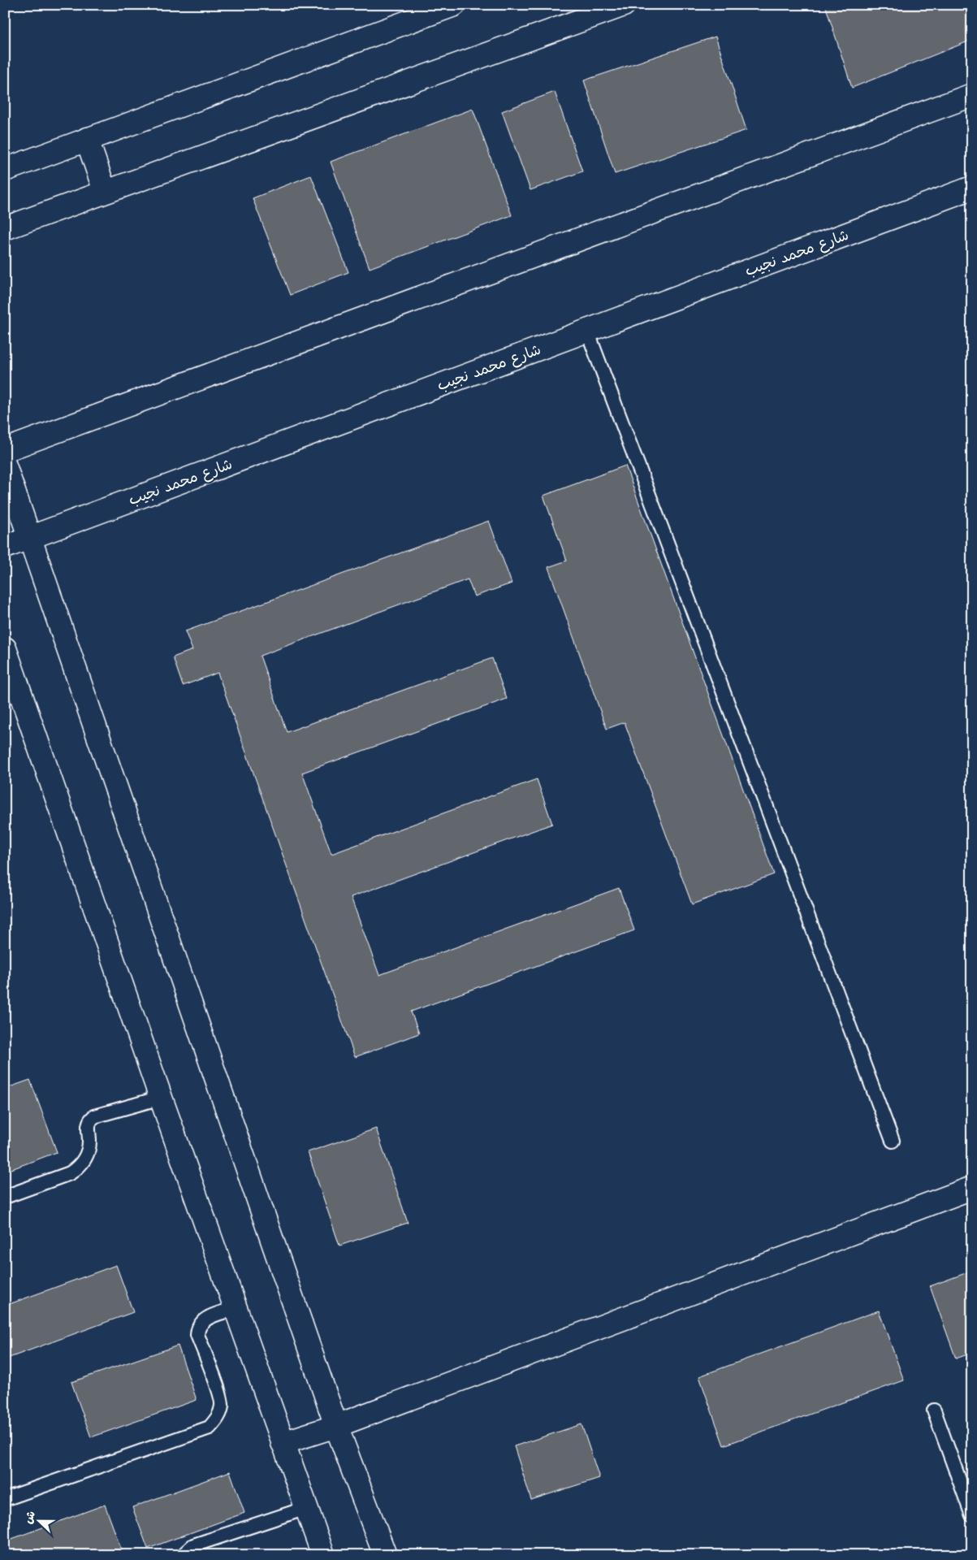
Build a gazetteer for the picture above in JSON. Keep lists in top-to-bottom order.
{
  "streets": {
    "street": ["شارع محمد نجيب"]
  },
  "north": "left"
}
